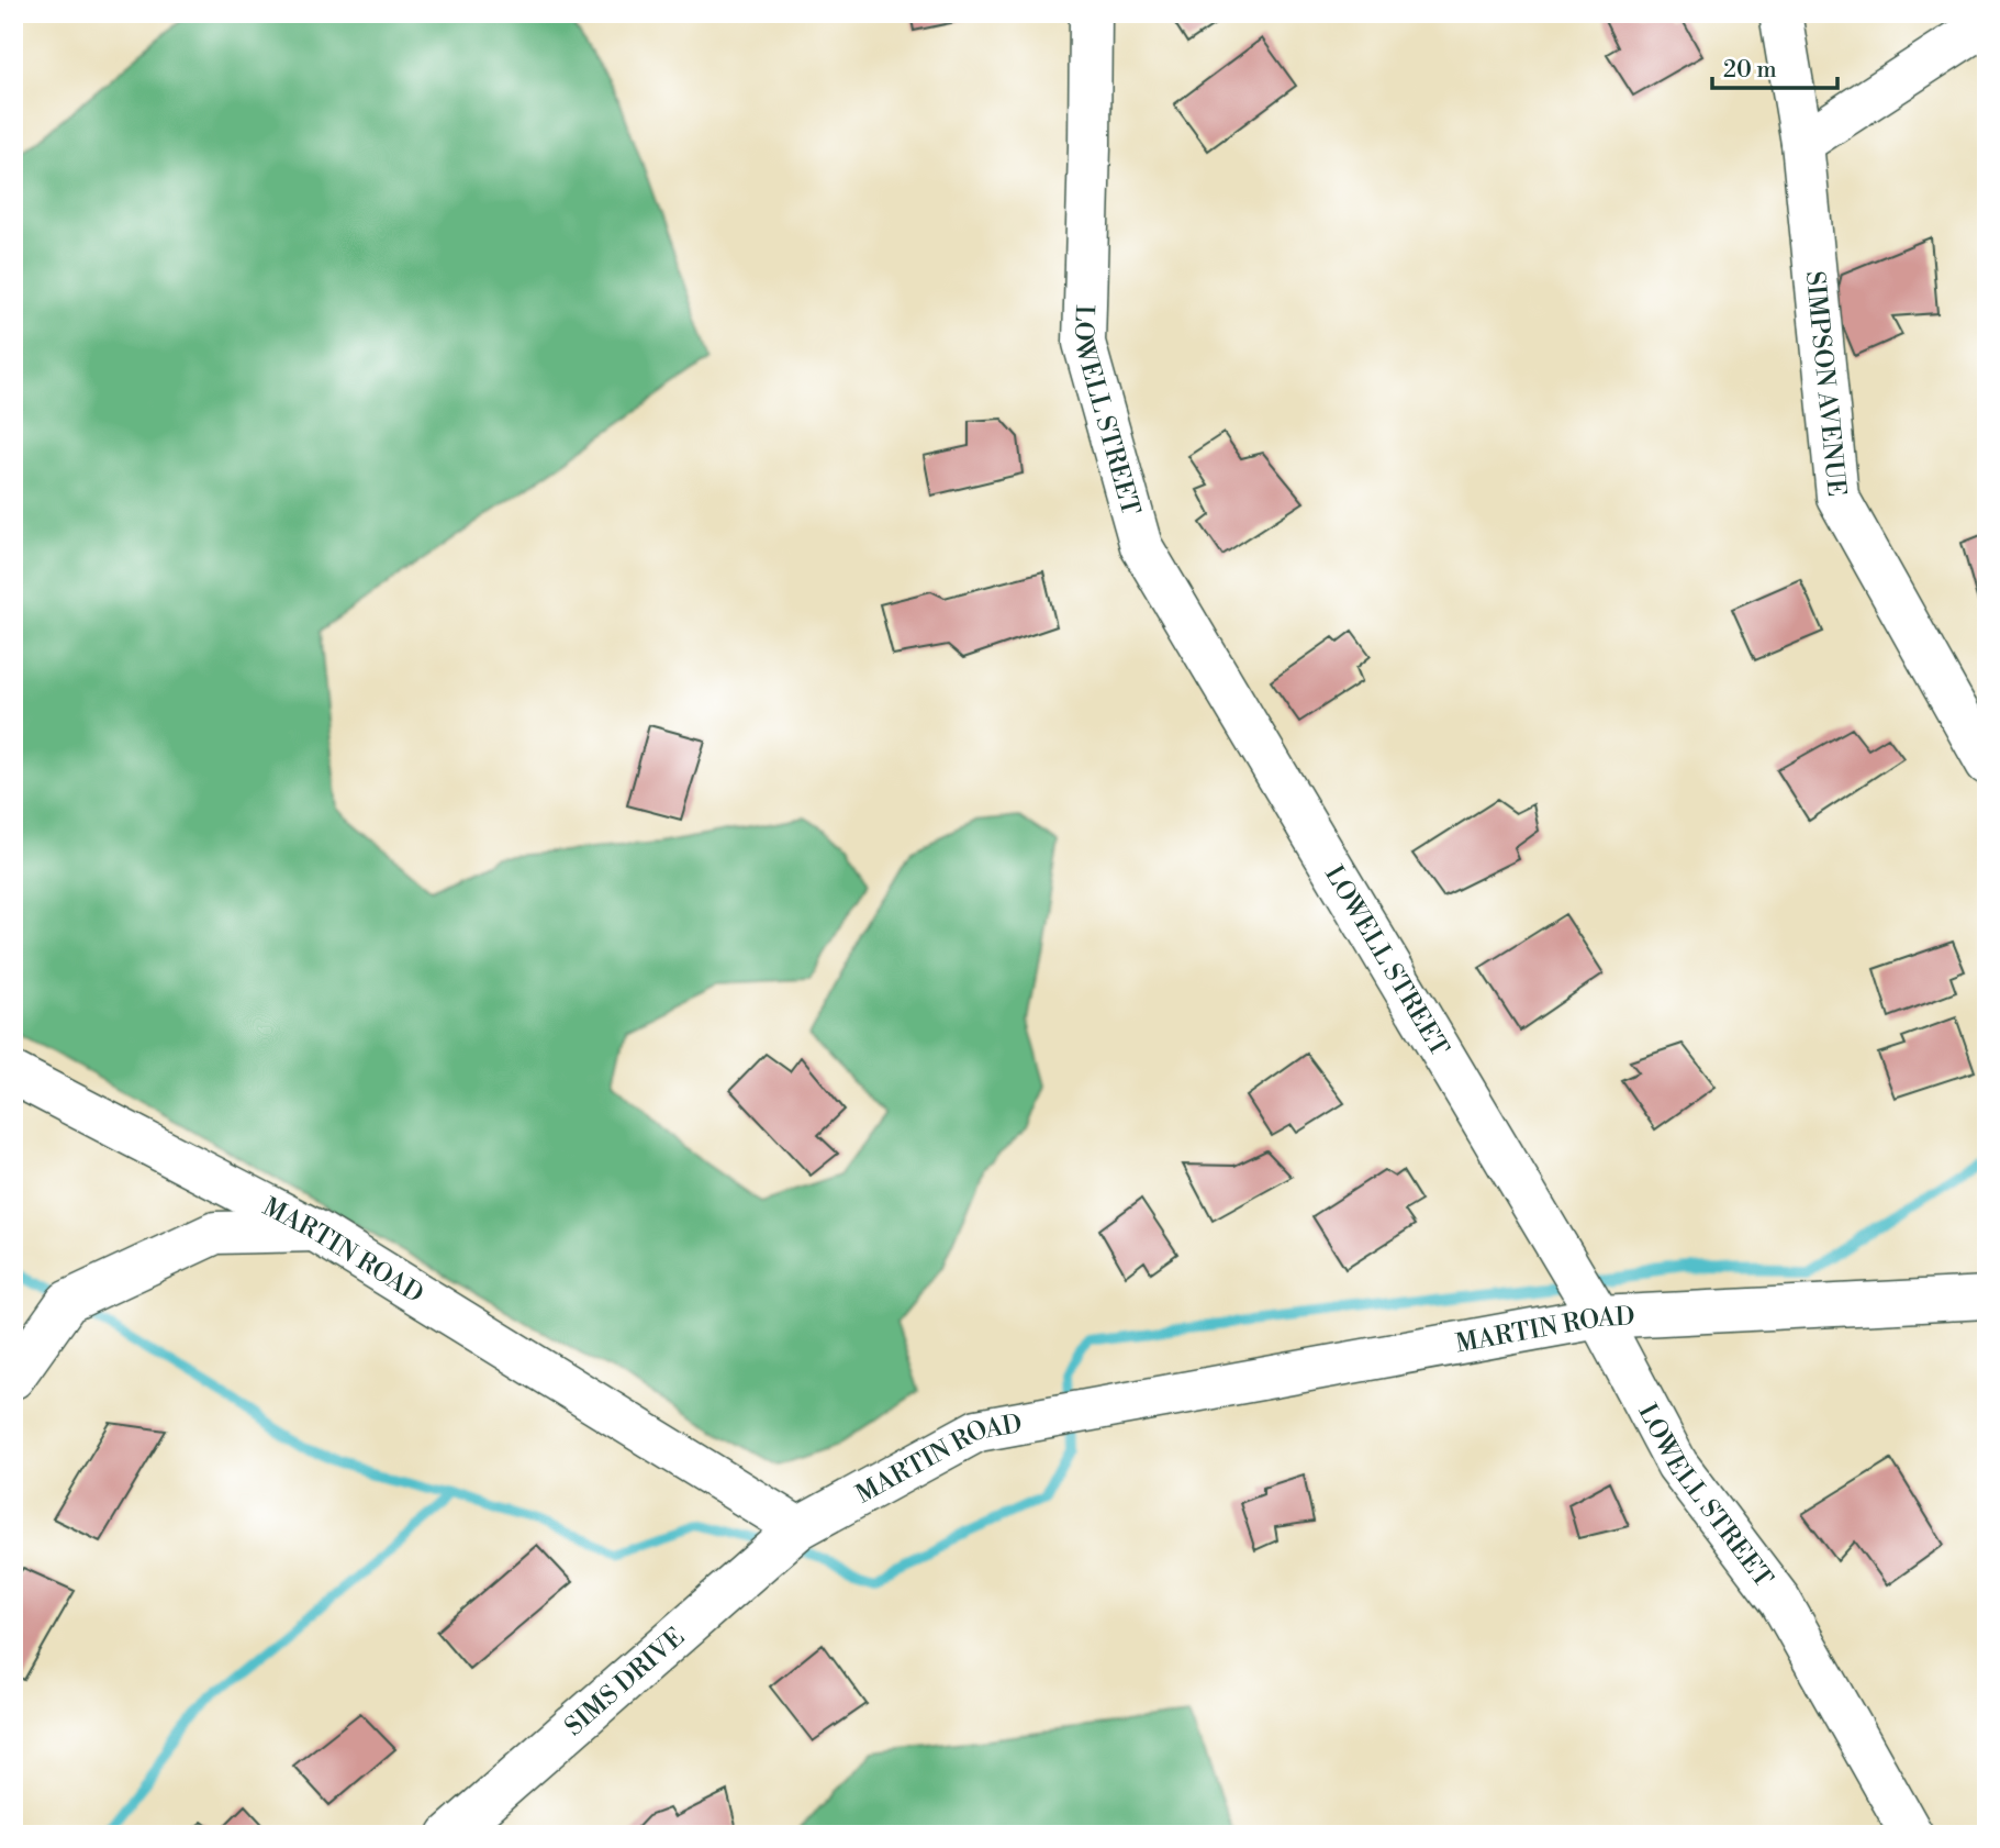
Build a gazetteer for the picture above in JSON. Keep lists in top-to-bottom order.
{
  "streets": {
    "street": [
      "SIMPSON AVENUE",
      "LOWELL STREET",
      "MARTIN ROAD",
      "SIMS DRIVE"
    ]
  },
  "crossings": [
    ["LOWELL STREET", "MARTIN ROAD"],
    ["MARTIN ROAD", "SIMS DRIVE"]
  ],
  "scale_bar": "20 m"
}
